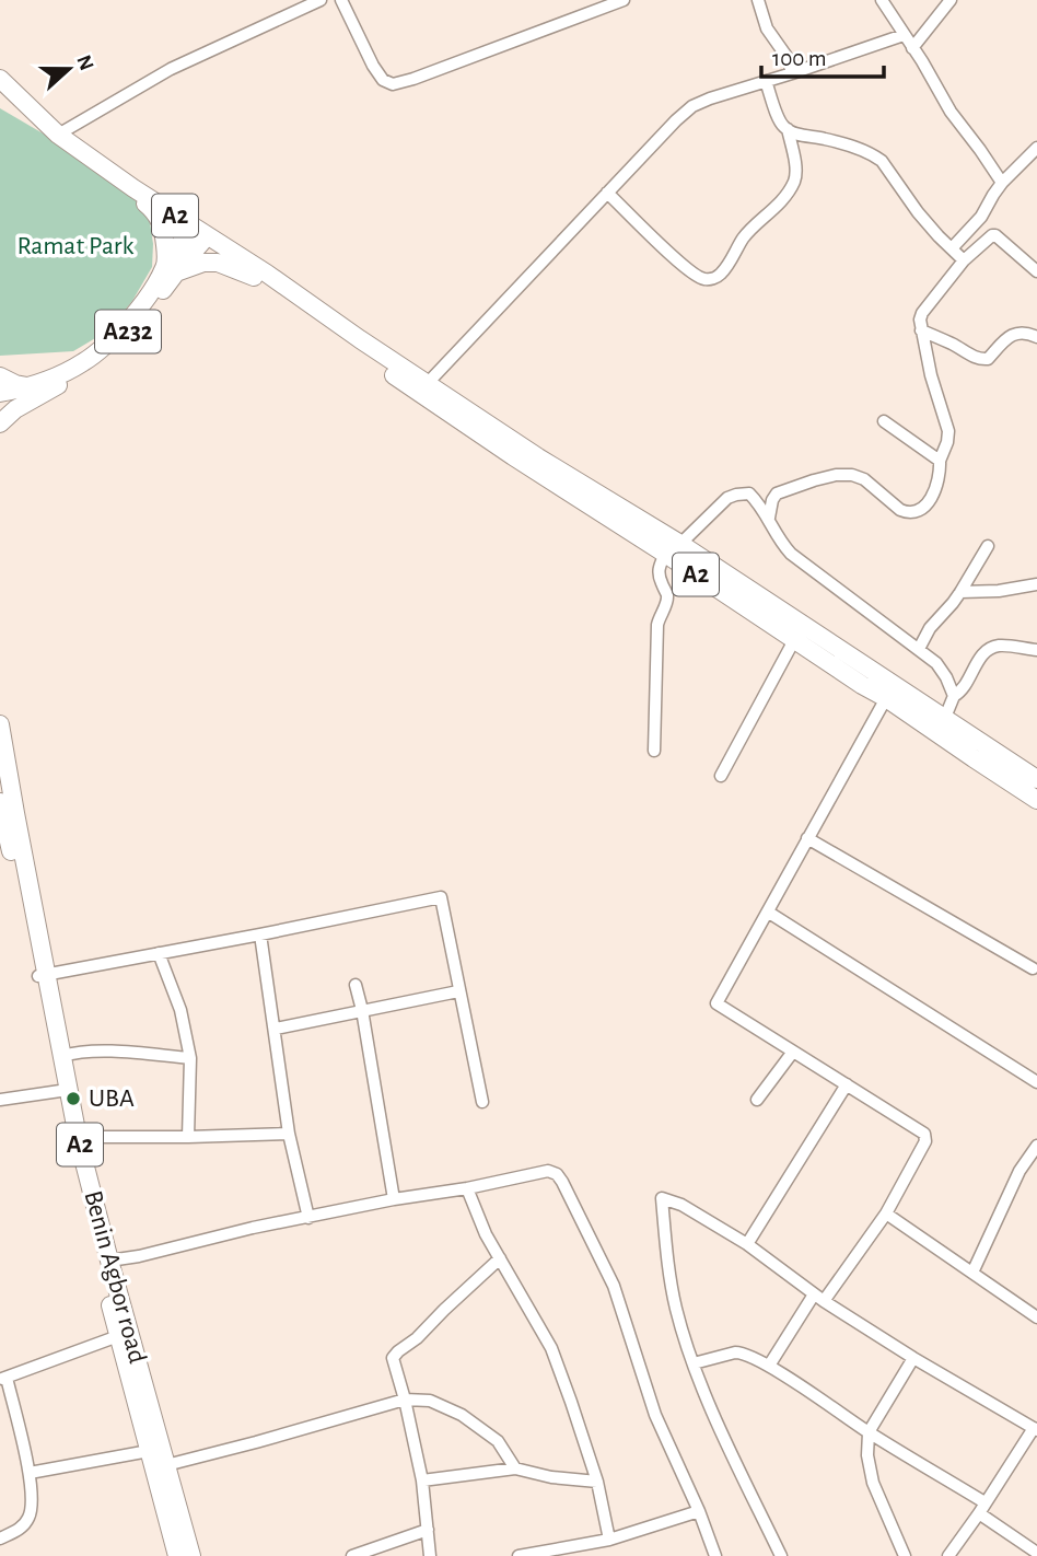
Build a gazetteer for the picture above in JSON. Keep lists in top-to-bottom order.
{
  "streets": {
    "highway": ["A2", "A232", "Benin Agbor road"]
  },
  "parks": ["Ramat Park"],
  "places": ["UBA"],
  "scale_bar": "100 m",
  "north": "right"
}
